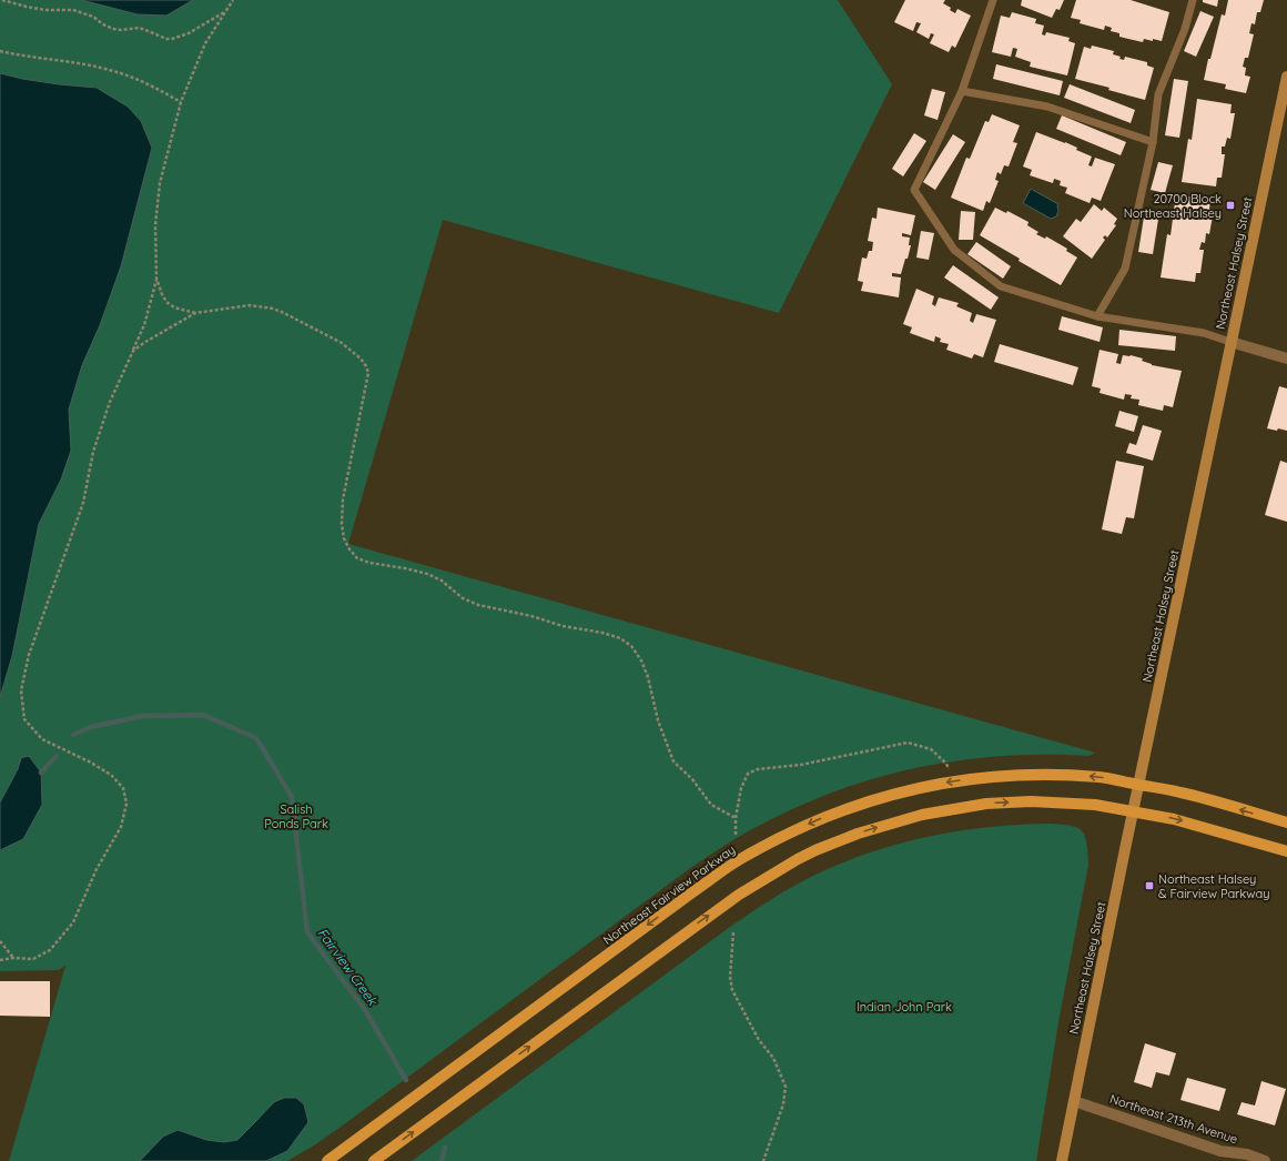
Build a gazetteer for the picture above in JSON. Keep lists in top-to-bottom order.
{
  "streets": {
    "main road": ["Northeast Fairview Parkway"],
    "street": ["Northeast Halsey Street", "Northeast 213th Avenue"]
  },
  "crossings": [
    ["Northeast Halsey Street", "Northeast Fairview Parkway"],
    ["Northeast Halsey Street", "Northeast 213th Avenue"]
  ],
  "water": ["Fairview Creek"],
  "parks": ["Salish Ponds Park", "Indian John Park"],
  "places": {
    "transit": ["20700 Block Northeast Halsey", "Northeast Halsey & Fairview Parkway"]
  }
}
